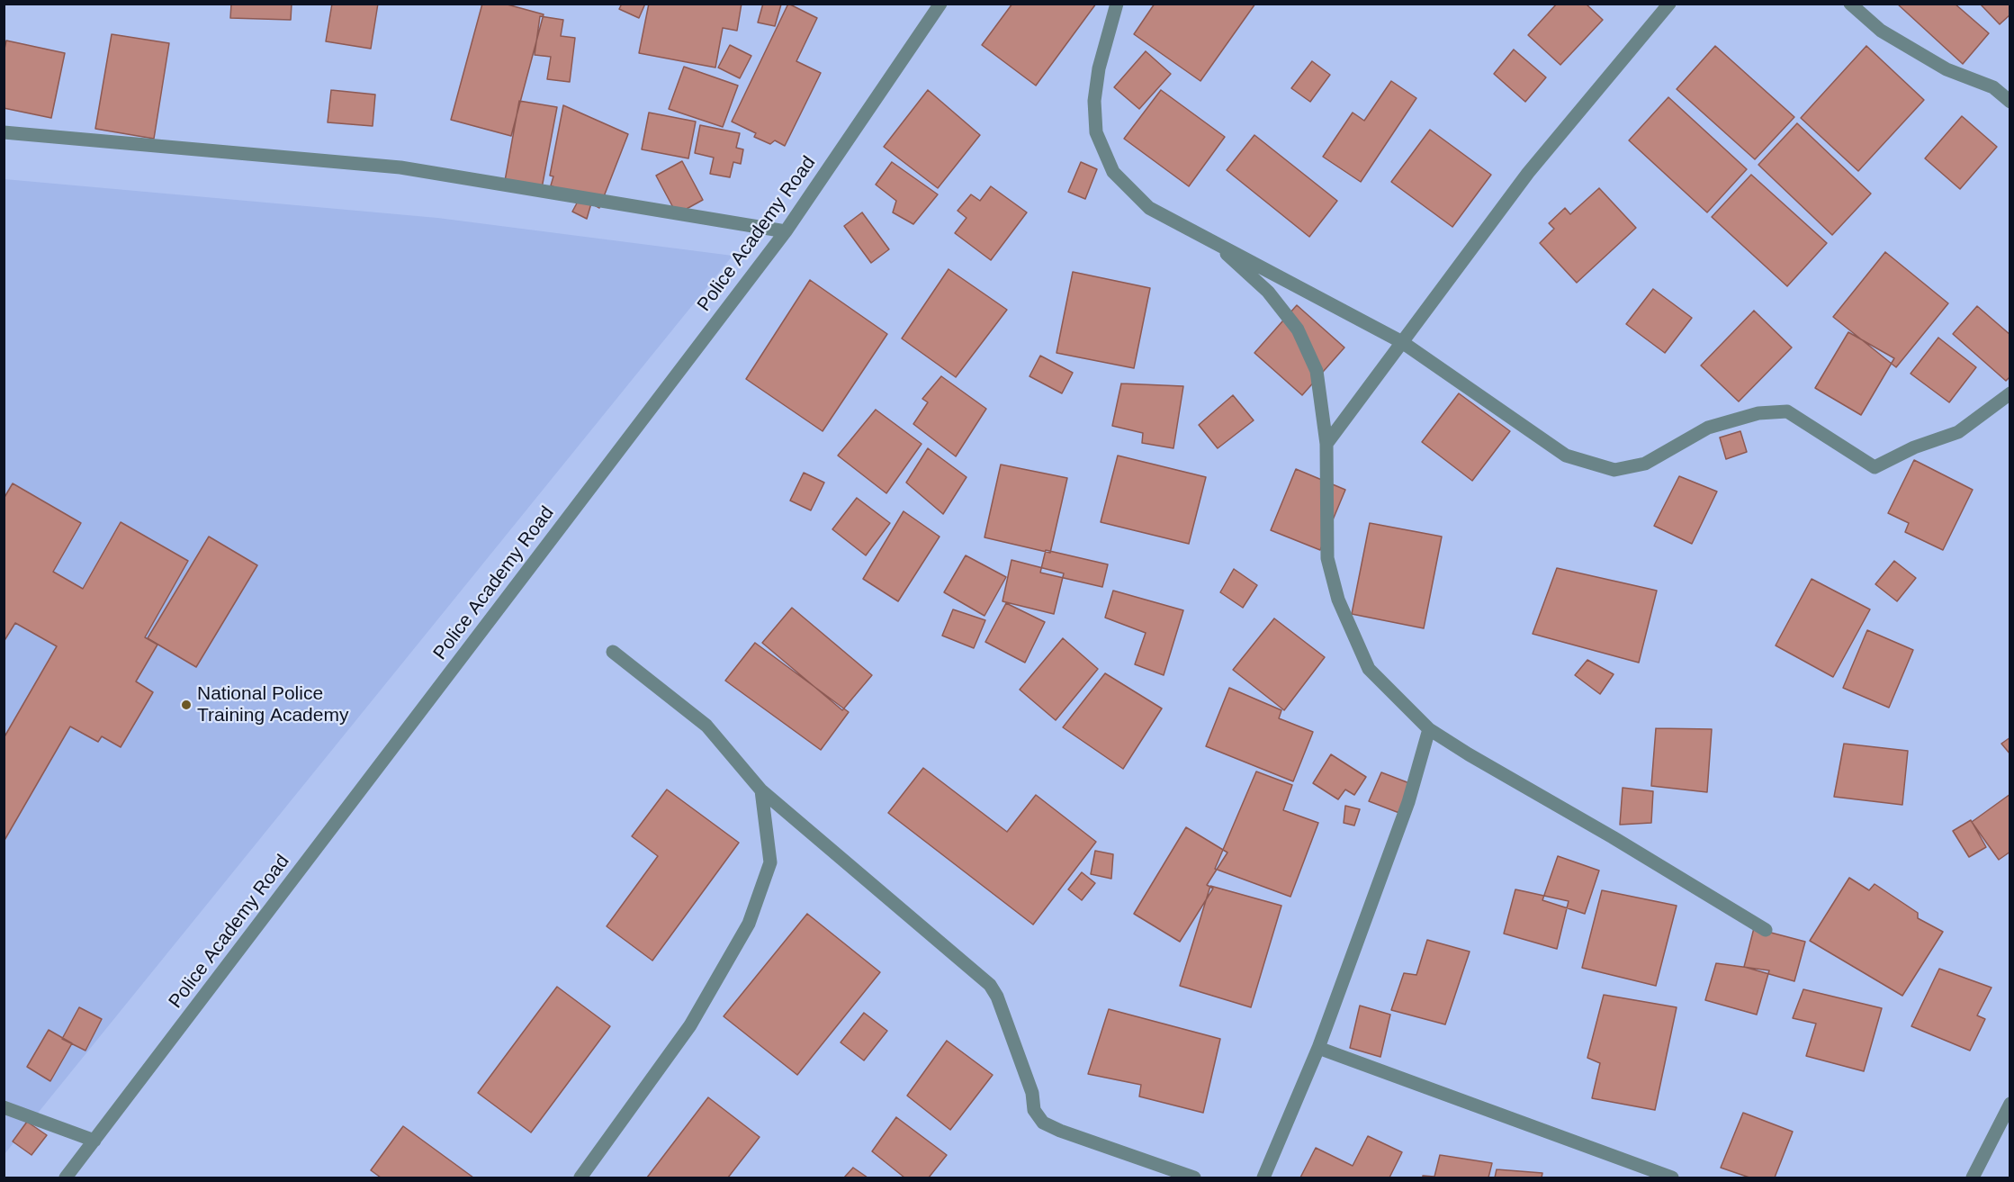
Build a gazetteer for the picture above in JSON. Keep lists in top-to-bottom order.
{
  "streets": {
    "street": ["Police Academy Road"]
  },
  "places": ["National Police Training Academy"]
}
